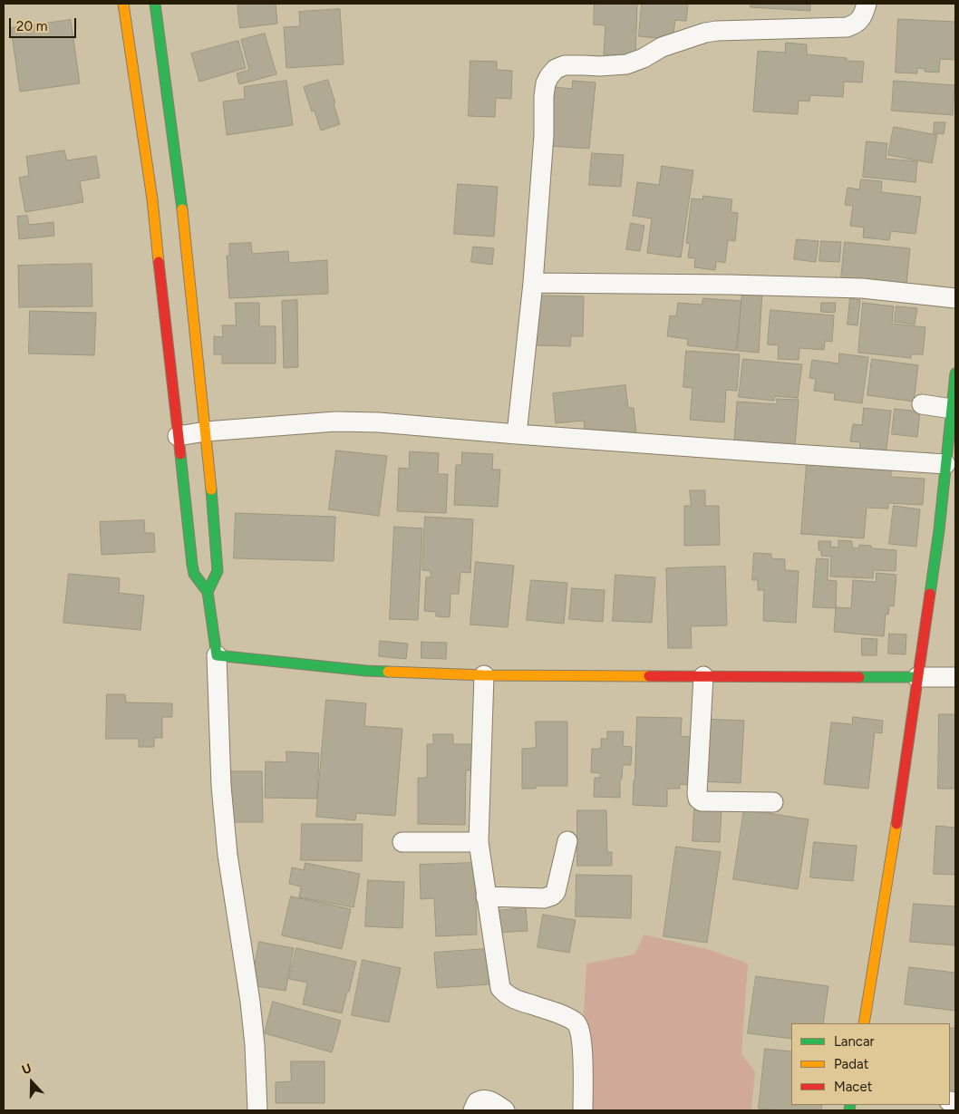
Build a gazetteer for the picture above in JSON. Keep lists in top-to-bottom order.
{
  "legend": ["Lancar", "Padat", "Macet"],
  "scale_bar": "20 m",
  "north": "top"
}
